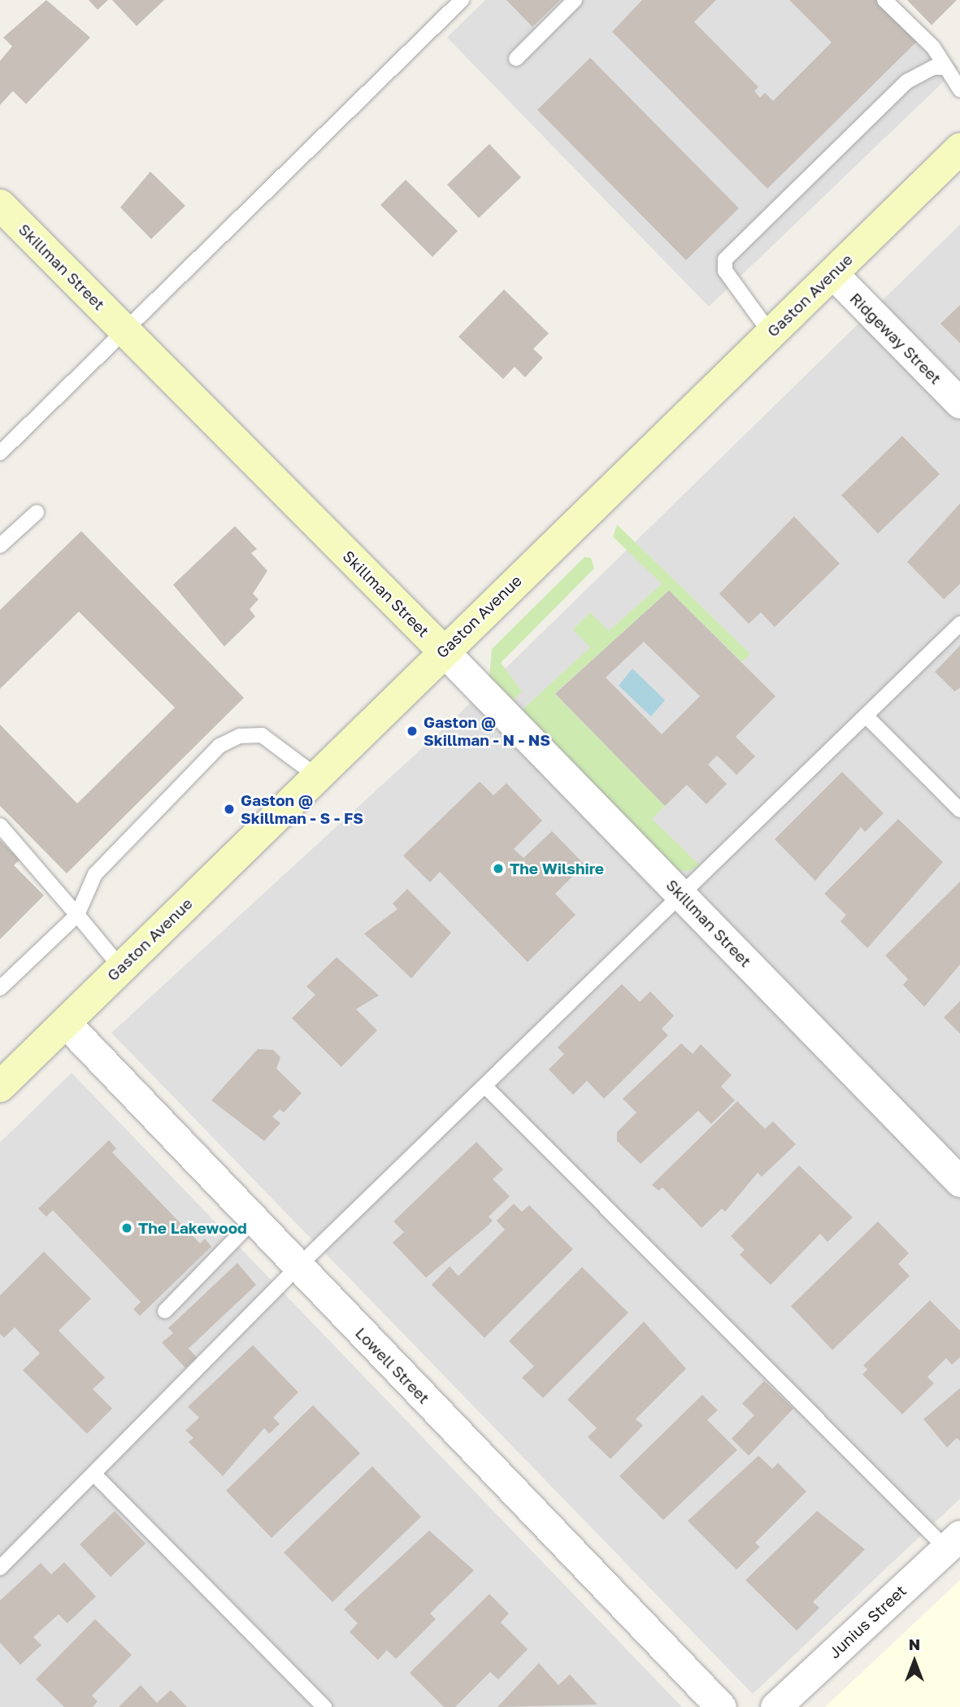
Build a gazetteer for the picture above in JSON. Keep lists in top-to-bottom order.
{
  "streets": {
    "main road": ["Skillman Street", "Gaston Avenue"],
    "street": ["Ridgeway Street", "Lowell Street", "Junius Street"]
  },
  "crossings": [
    ["Skillman Street", "Gaston Avenue"],
    ["Gaston Avenue", "Ridgeway Street"],
    ["Gaston Avenue", "Lowell Street"]
  ],
  "places": [
    "Gaston @ Skillman - N - NS",
    "Gaston @ Skillman - S - FS",
    "The Wilshire",
    "The Lakewood"
  ],
  "north": "top"
}
